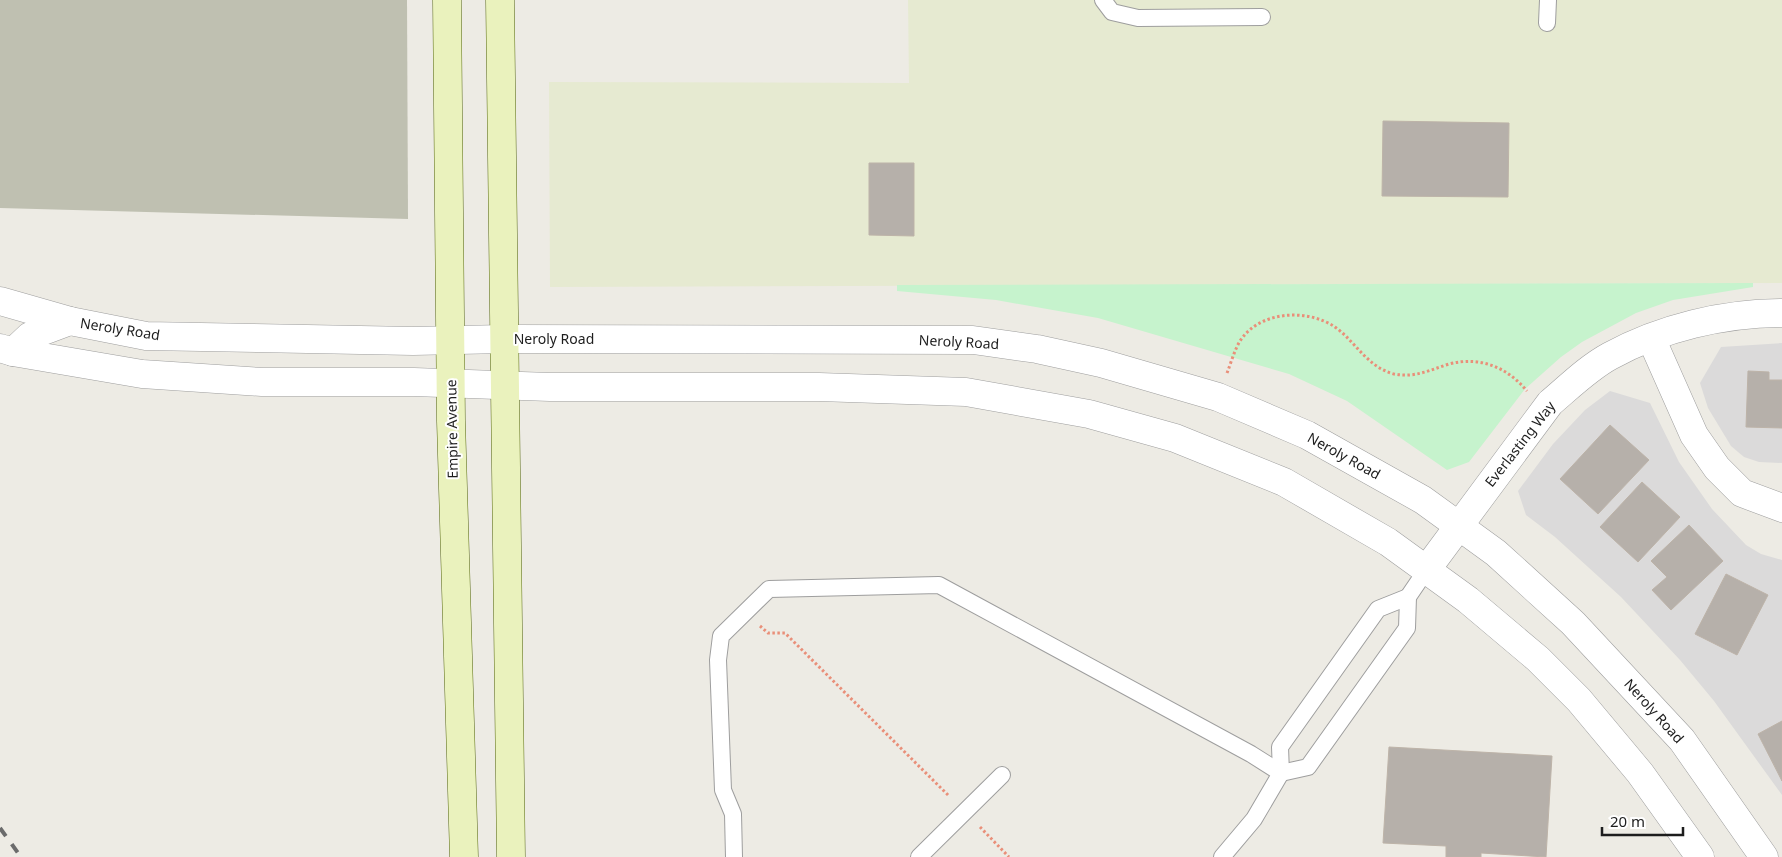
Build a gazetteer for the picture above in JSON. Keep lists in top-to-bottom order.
{
  "streets": {
    "main road": ["Empire Avenue"],
    "street": ["Neroly Road", "Everlasting Way"]
  },
  "crossings": [
    ["Neroly Road", "Empire Avenue"],
    ["Neroly Road", "Everlasting Way"]
  ],
  "scale_bar": "20 m"
}
